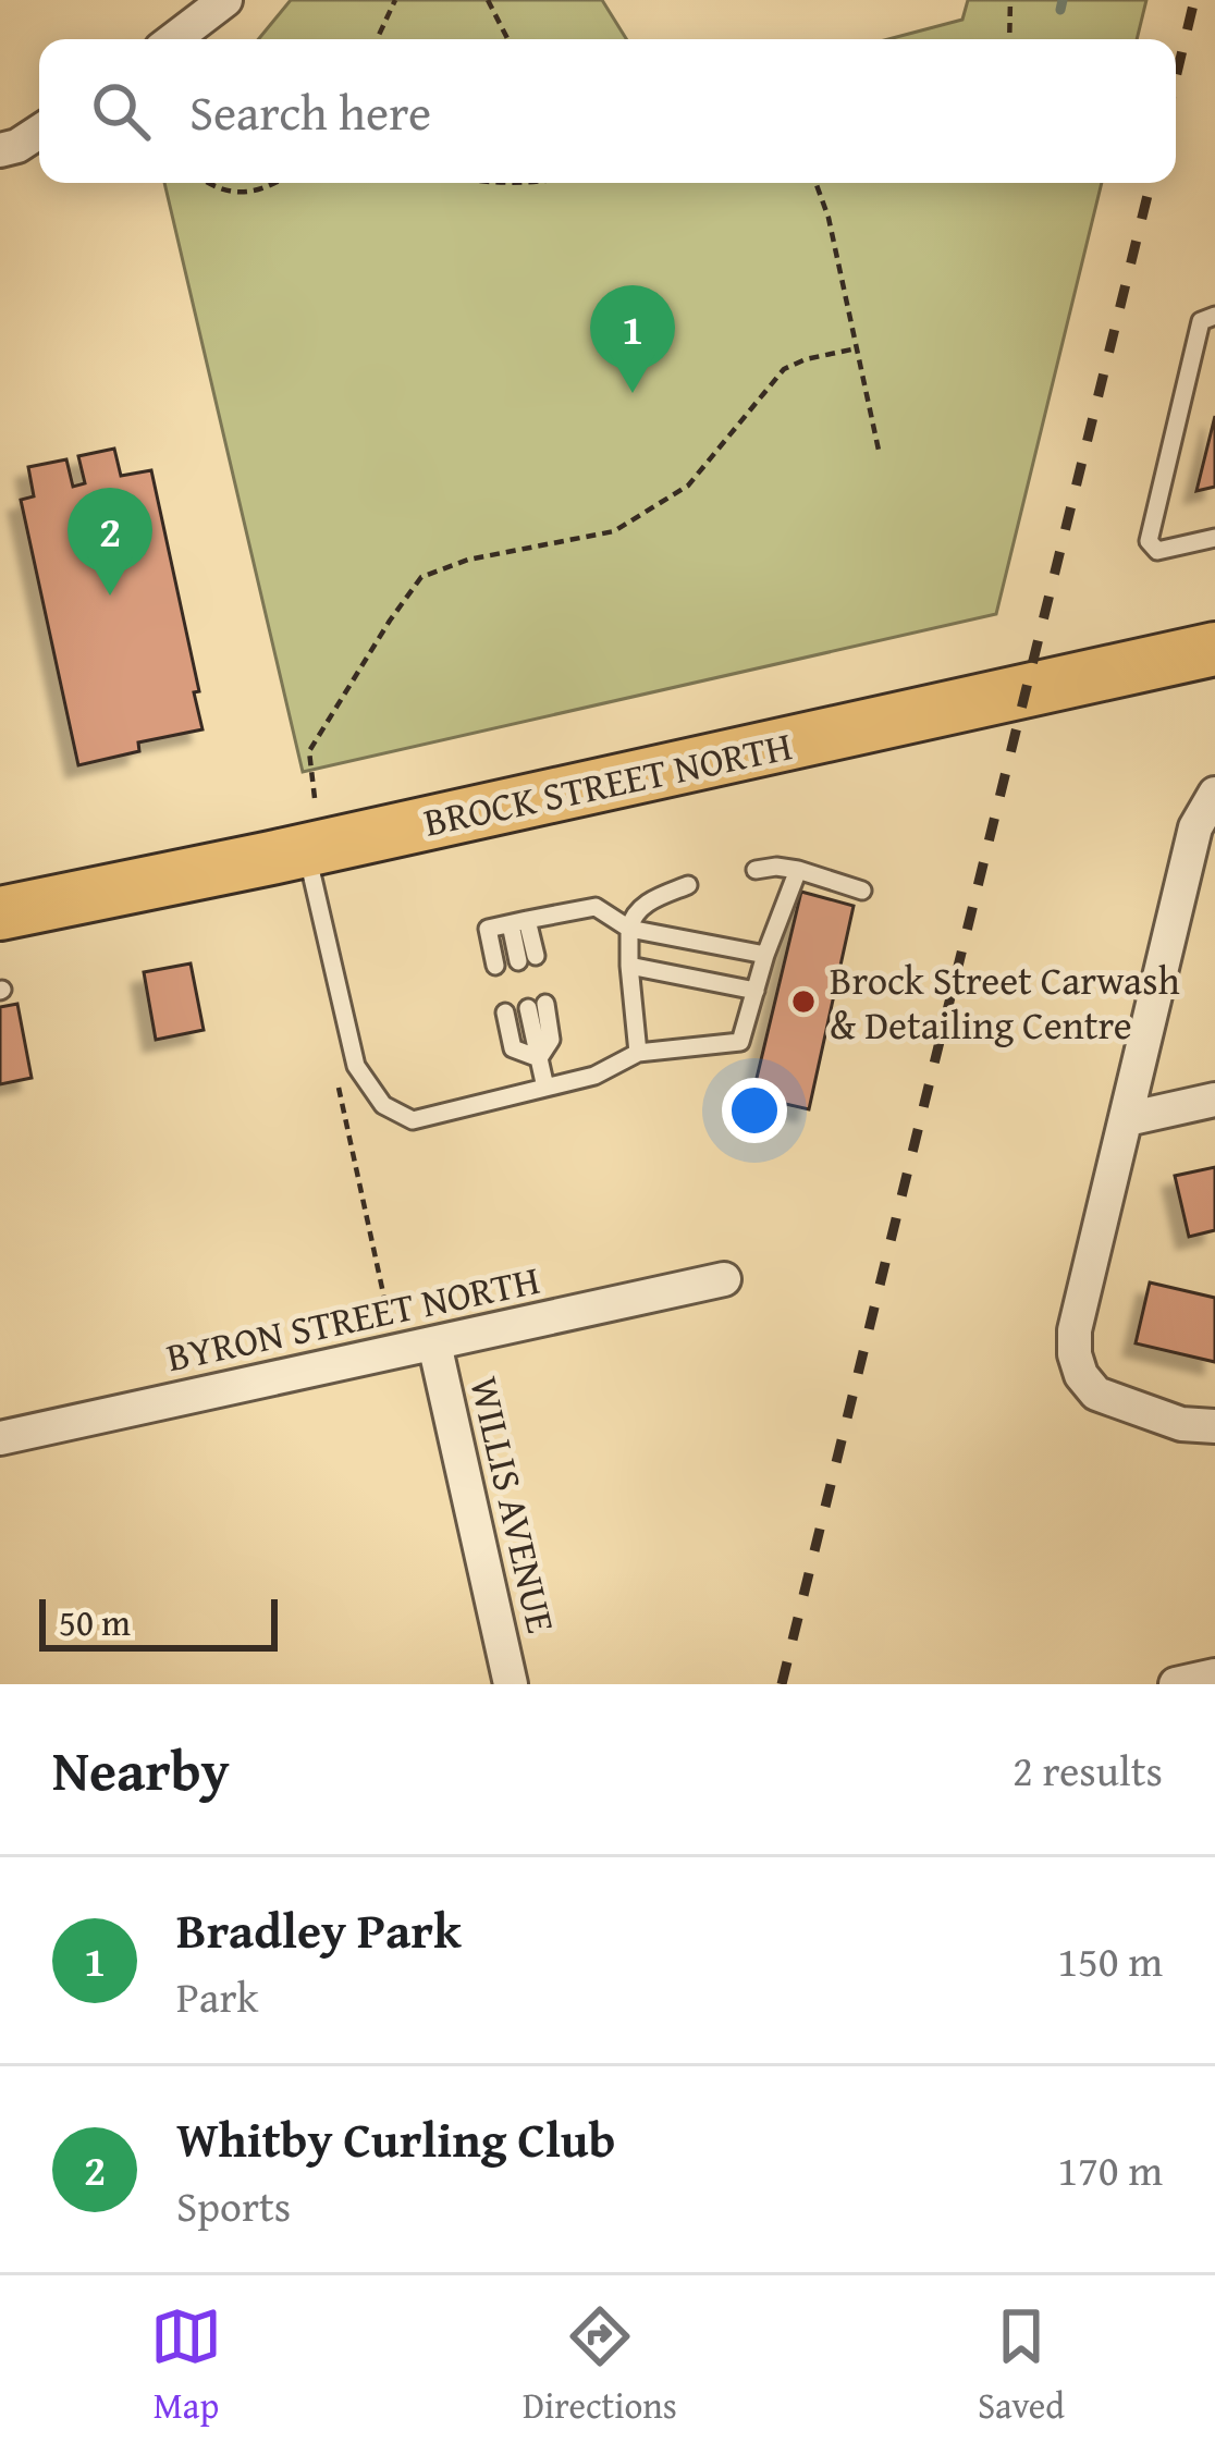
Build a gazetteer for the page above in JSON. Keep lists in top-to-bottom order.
{
  "streets": {
    "main road": ["BROCK STREET NORTH"],
    "street": ["BYRON STREET NORTH", "WILLIS AVENUE"]
  },
  "crossings": [
    ["BYRON STREET NORTH", "WILLIS AVENUE"]
  ],
  "places": ["Brock Street Carwash & Detailing Centre"],
  "scale_bar": "50 m",
  "page": {
    "search": "Search here",
    "pins": ["1", "2"],
    "scale": "50 m",
    "heading": ["Nearby", "2 results"],
    "list": [
      {
        "mark": "1",
        "name": "Bradley Park",
        "note": "Park",
        "value": "150 m"
      },
      {
        "mark": "2",
        "name": "Whitby Curling Club",
        "note": "Sports",
        "value": "170 m"
      }
    ],
    "nav": ["Map", "Directions", "Saved"]
  }
}
